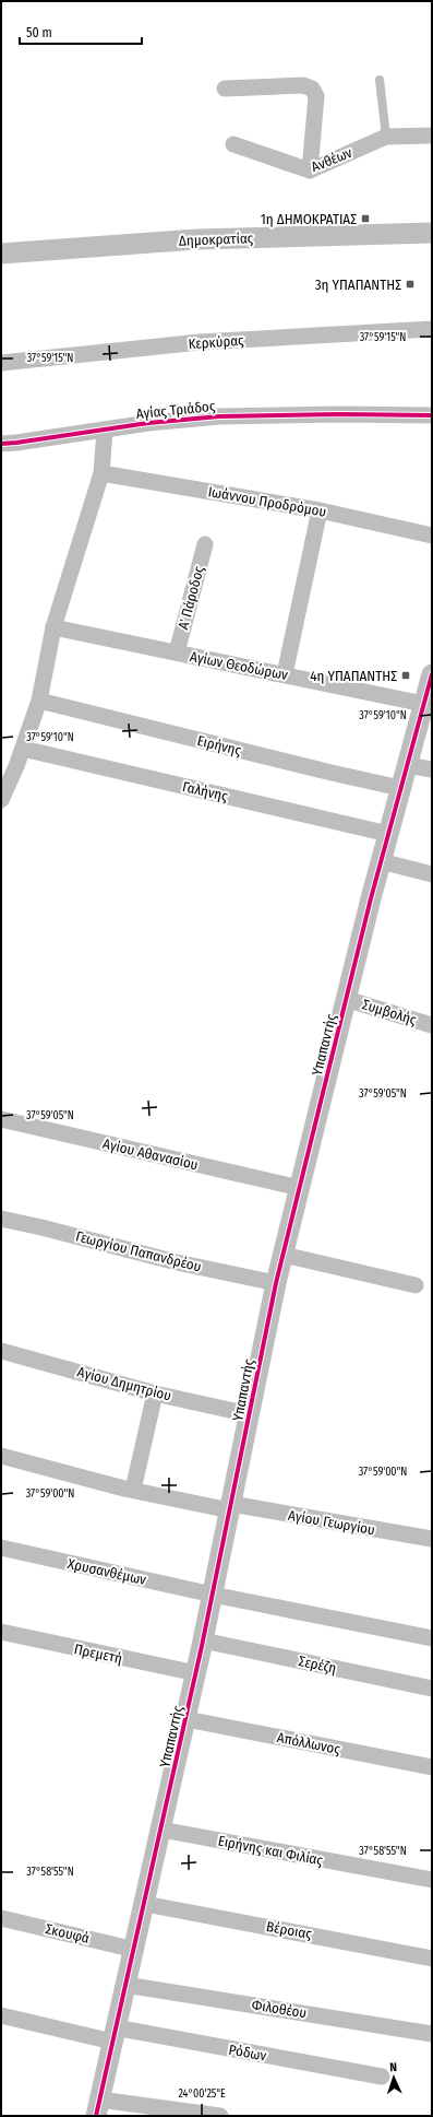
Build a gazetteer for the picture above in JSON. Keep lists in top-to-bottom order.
{
  "streets": {
    "street": [
      "Ανθέων",
      "Δημοκρατίας",
      "Κερκύρας",
      "Αγίας Τριάδος",
      "Ιωάννου Προδρόμου",
      "Α΄ Πάροδος",
      "Αγίων Θεοδώρων",
      "Ειρήνης",
      "Γαλήνης",
      "Συμβολής",
      "Υπαπαντής",
      "Αγίου Αθανασίου",
      "Γεωργίου Παπανδρέου",
      "Αγίου Δημητρίου",
      "Αγίου Γεωργίου",
      "Χρυσανθέμων",
      "Πρεμετή",
      "Σερέζη",
      "Απόλλωνος",
      "Ειρήνης και Φιλίας",
      "Βέροιας",
      "Σκουφά",
      "Φιλοθέου",
      "Ρόδων"
    ]
  },
  "crossings": [
    ["Α΄ Πάροδος", "Αγίων Θεοδώρων"],
    ["Αγίων Θεοδώρων", "Υπαπαντής"],
    ["Ειρήνης", "Υπαπαντής"],
    ["Γαλήνης", "Υπαπαντής"],
    ["Συμβολής", "Υπαπαντής"],
    ["Υπαπαντής", "Αγίου Αθανασίου"],
    ["Υπαπαντής", "Γεωργίου Παπανδρέου"],
    ["Υπαπαντής", "Αγίου Δημητρίου"],
    ["Υπαπαντής", "Αγίου Γεωργίου"],
    ["Υπαπαντής", "Χρυσανθέμων"],
    ["Υπαπαντής", "Πρεμετή"],
    ["Υπαπαντής", "Σερέζη"],
    ["Υπαπαντής", "Απόλλωνος"],
    ["Υπαπαντής", "Ειρήνης και Φιλίας"],
    ["Υπαπαντής", "Βέροιας"],
    ["Υπαπαντής", "Σκουφά"],
    ["Υπαπαντής", "Φιλοθέου"],
    ["Υπαπαντής", "Ρόδων"]
  ],
  "places": {
    "transit": ["1η ΔΗΜΟΚΡΑΤΙΑΣ", "3η ΥΠΑΠΑΝΤΗΣ", "4η ΥΠΑΠΑΝΤΗΣ"]
  },
  "scale_bar": "50 m",
  "north": "top",
  "coordinates": [
    "37°59'15\"N",
    "37°59'10\"N",
    "37°59'05\"N",
    "37°59'00\"N",
    "37°58'55\"N",
    "24°00'25\"E"
  ]
}
